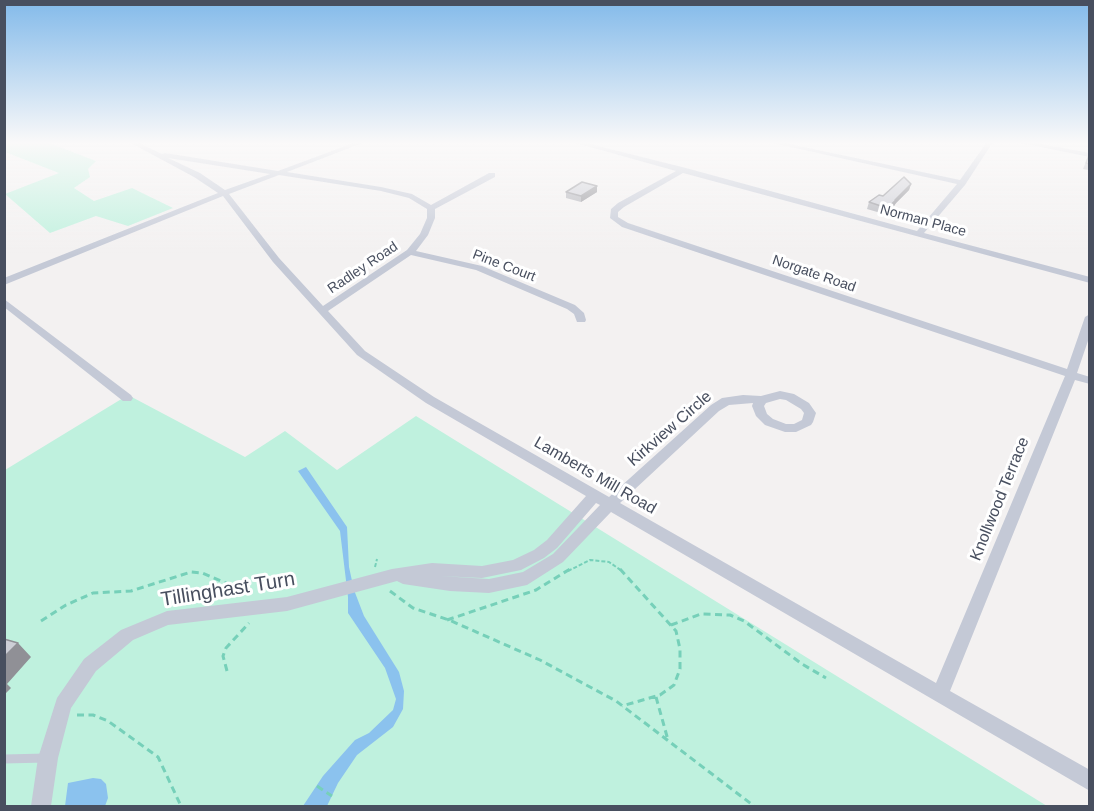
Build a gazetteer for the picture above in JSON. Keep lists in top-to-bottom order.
{
  "streets": {
    "street": [
      "Norman Place",
      "Pine Court",
      "Radley Road",
      "Norgate Road",
      "Kirkview Circle",
      "Lamberts Mill Road",
      "Knollwood Terrace",
      "Tillinghast Turn"
    ]
  },
  "crossings": [
    ["Pine Court", "Radley Road"],
    ["Radley Road", "Lamberts Mill Road"],
    ["Norgate Road", "Knollwood Terrace"],
    ["Kirkview Circle", "Lamberts Mill Road"],
    ["Kirkview Circle", "Tillinghast Turn"],
    ["Lamberts Mill Road", "Knollwood Terrace"],
    ["Lamberts Mill Road", "Tillinghast Turn"]
  ]
}
